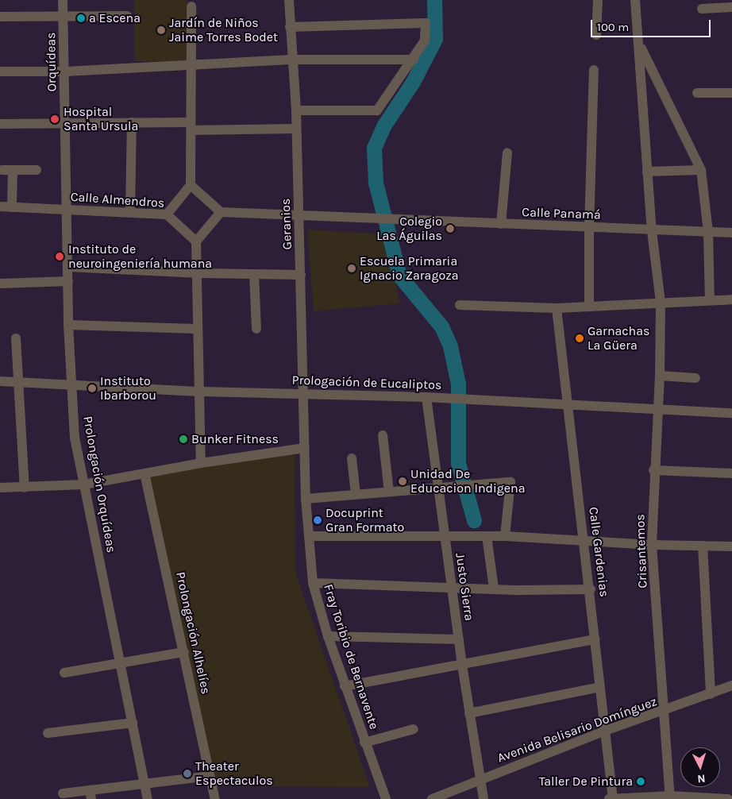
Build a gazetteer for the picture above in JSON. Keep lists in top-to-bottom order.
{
  "streets": {
    "street": [
      "Orquídeas",
      "Calle Almendros",
      "Calle Panamá",
      "Geranios",
      "Prologación de Eucaliptos",
      "Prolongación Orquídeas",
      "Crisantemos",
      "Calle Gardenias",
      "Justo Sierra",
      "Prolongación Alhelíes",
      "Fray Toribio de Bernavente",
      "Avenida Belisario Domínguez"
    ]
  },
  "crossings": [
    ["Orquídeas", "Prolongación Orquídeas"],
    ["Calle Almendros", "Prolongación Orquídeas"],
    ["Calle Panamá", "Geranios"],
    ["Calle Panamá", "Crisantemos"],
    ["Geranios", "Prologación de Eucaliptos"],
    ["Geranios", "Fray Toribio de Bernavente"],
    ["Prologación de Eucaliptos", "Prolongación Orquídeas"],
    ["Prologación de Eucaliptos", "Crisantemos"],
    ["Prologación de Eucaliptos", "Calle Gardenias"],
    ["Prologación de Eucaliptos", "Justo Sierra"],
    ["Crisantemos", "Avenida Belisario Domínguez"],
    ["Calle Gardenias", "Avenida Belisario Domínguez"],
    ["Justo Sierra", "Avenida Belisario Domínguez"]
  ],
  "places": [
    "a Escena",
    "Jardín de Niños Jaime Torres Bodet",
    "Hospital Santa Ursula",
    "Colegio Las Águilas",
    "Instituto de neuroingeniería humana",
    "Escuela Primaria Ignacio Zaragoza",
    "Garnachas La Güera",
    "Instituto Ibarborou",
    "Bunker Fitness",
    "Unidad De Educacion Indigena",
    "Docuprint Gran Formato",
    "Theater Espectaculos",
    "Taller De Pintura"
  ],
  "scale_bar": "100 m",
  "north": "bottom"
}
